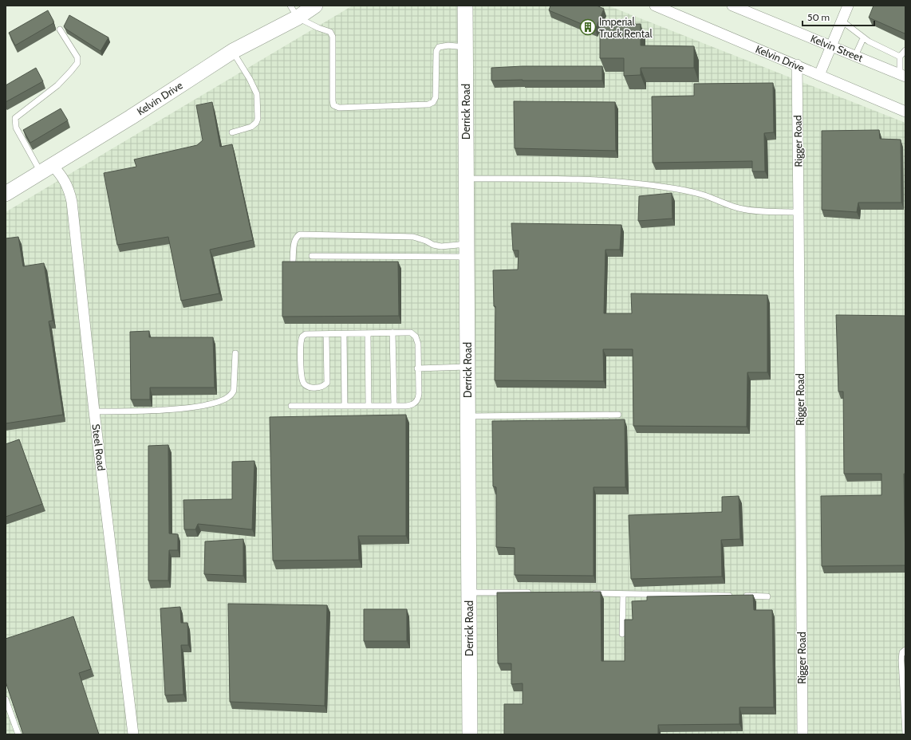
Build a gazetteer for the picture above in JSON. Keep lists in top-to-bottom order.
{
  "streets": {
    "street": [
      "Kelvin Street",
      "Kelvin Drive",
      "Derrick Road",
      "Rigger Road",
      "Steel Road"
    ]
  },
  "crossings": [
    ["Kelvin Drive", "Rigger Road"],
    ["Kelvin Drive", "Steel Road"]
  ],
  "places": {
    "building": ["Imperial Truck Rental"]
  },
  "scale_bar": "50 m"
}
